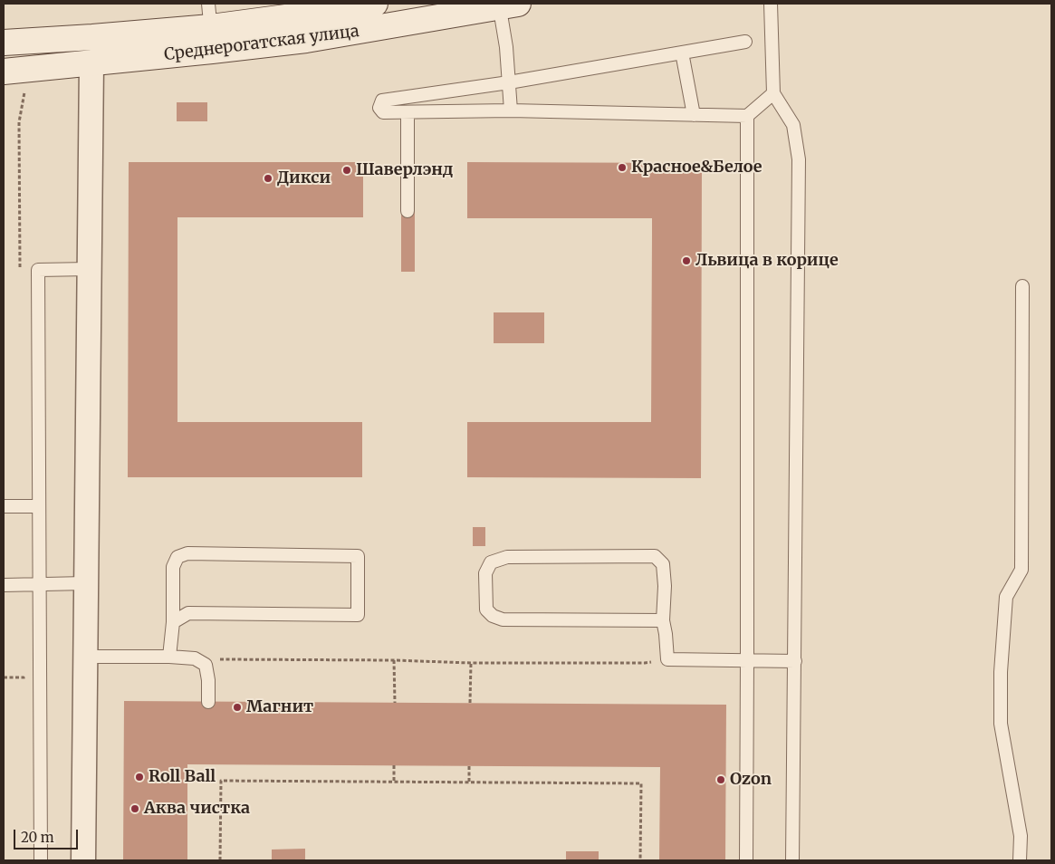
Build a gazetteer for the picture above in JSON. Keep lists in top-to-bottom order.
{
  "streets": {
    "street": ["Среднерогатская улица"]
  },
  "places": [
    "Красное&Белое",
    "Шаверлэнд",
    "Дикси",
    "Львица в корице",
    "Магнит",
    "Roll Ball",
    "Ozon",
    "Аква чистка"
  ],
  "scale_bar": "20 m"
}
